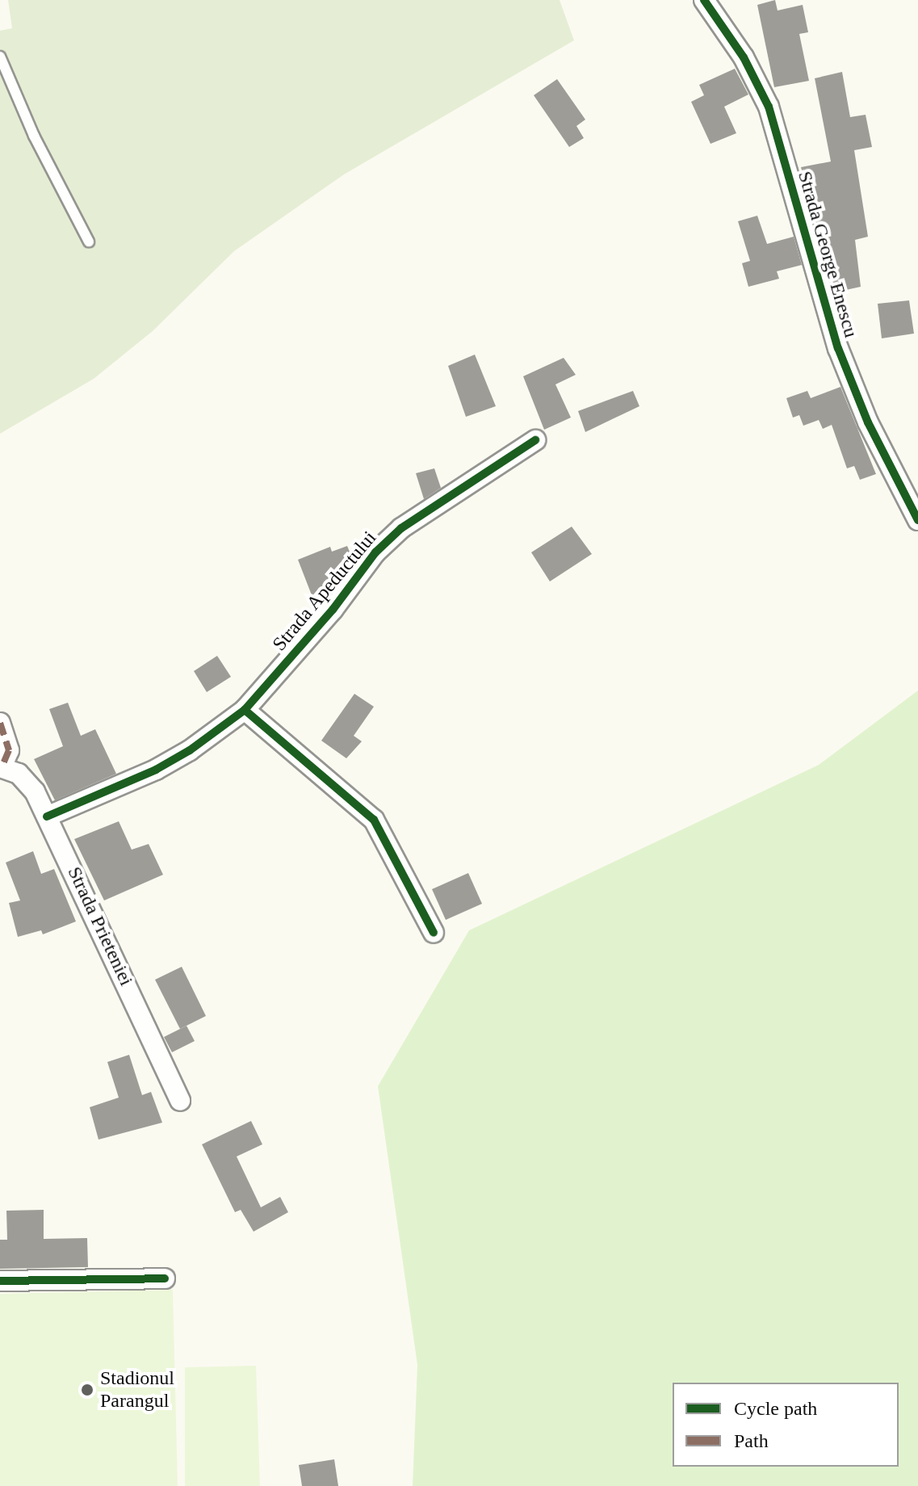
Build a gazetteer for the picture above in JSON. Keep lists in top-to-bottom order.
{
  "streets": {
    "street": ["Strada George Enescu", "Strada Apeductului", "Strada Prieteniei"]
  },
  "crossings": [
    ["Strada Apeductului", "Strada Prieteniei"]
  ],
  "places": ["Stadionul Parangul"],
  "legend": ["Cycle path", "Path"]
}
